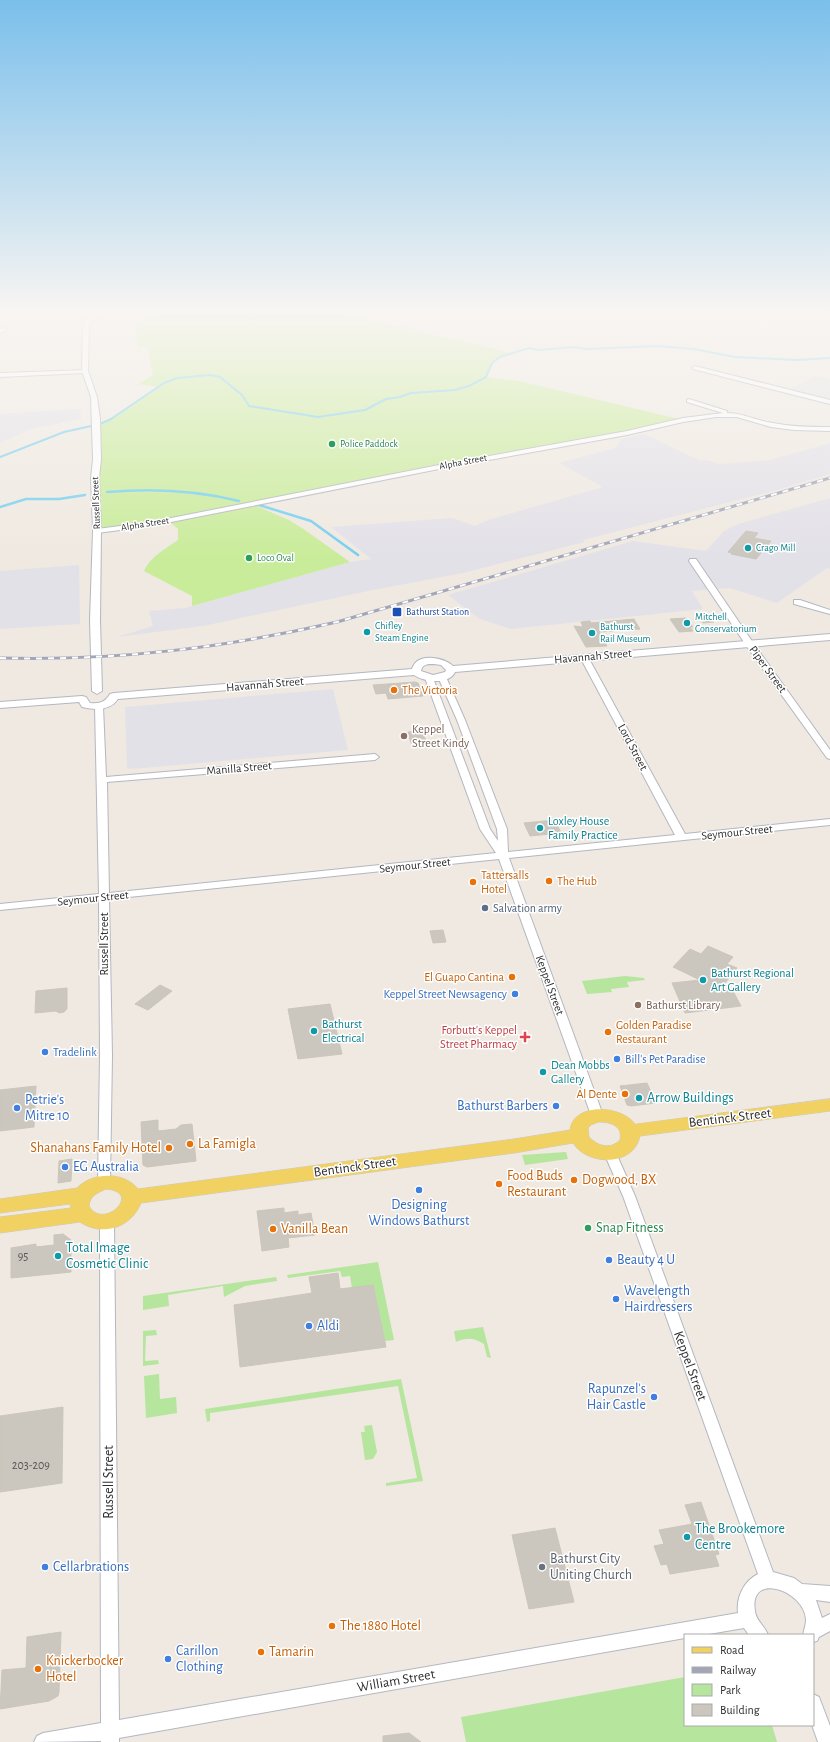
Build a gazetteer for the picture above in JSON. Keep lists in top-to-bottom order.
{
  "streets": {
    "main road": ["Bentinck Street"],
    "street": [
      "Alpha Street",
      "Russell Street",
      "Havannah Street",
      "Piper Street",
      "Lord Street",
      "Manilla Street",
      "Seymour Street",
      "Keppel Street",
      "William Street"
    ]
  },
  "crossings": [
    ["Alpha Street", "Russell Street"],
    ["Russell Street", "Manilla Street"],
    ["Russell Street", "Seymour Street"],
    ["Russell Street", "Bentinck Street"],
    ["Russell Street", "William Street"],
    ["Havannah Street", "Piper Street"],
    ["Havannah Street", "Lord Street"],
    ["Lord Street", "Seymour Street"],
    ["Seymour Street", "Keppel Street"],
    ["Keppel Street", "Bentinck Street"]
  ],
  "places": {
    "other": [
      "Police Paddock",
      "Crago Mill",
      "Loco Oval",
      "Mitchell Conservatorium",
      "Chifley Steam Engine",
      "Bathurst Rail Museum",
      "The Victoria",
      "Keppel Street Kindy",
      "Loxley House Family Practice",
      "The Hub",
      "Tattersalls Hotel",
      "Salvation army",
      "El Guapo Cantina",
      "Bathurst Regional Art Gallery",
      "Keppel Street Newsagency",
      "Bathurst Library",
      "Bathurst Electrical",
      "Golden Paradise Restaurant",
      "Tradelink",
      "Bill's Pet Paradise",
      "Dean Mobbs Gallery",
      "Al Dente",
      "Arrow Buildings",
      "Bathurst Barbers",
      "Petrie's Mitre 10",
      "La Famigla",
      "Shanahans Family Hotel",
      "EG Australia",
      "Dogwood, BX",
      "Food Buds Restaurant",
      "Designing Windows Bathurst",
      "Snap Fitness",
      "Vanilla Bean",
      "Total Image Cosmetic Clinic",
      "Beauty 4 U",
      "Wavelength Hairdressers",
      "Aldi",
      "Rapunzel's Hair Castle",
      "The Brookemore Centre",
      "Cellarbrations",
      "Bathurst City Uniting Church",
      "The 1880 Hotel",
      "Tamarin",
      "Carillon Clothing",
      "Knickerbocker Hotel"
    ],
    "transit": ["Bathurst Station"],
    "health": ["Forbutt's Keppel Street Pharmacy"]
  },
  "house_numbers": ["95", "203-209"],
  "legend": [
    "Road",
    "Railway",
    "Park",
    "Building"
  ]
}
